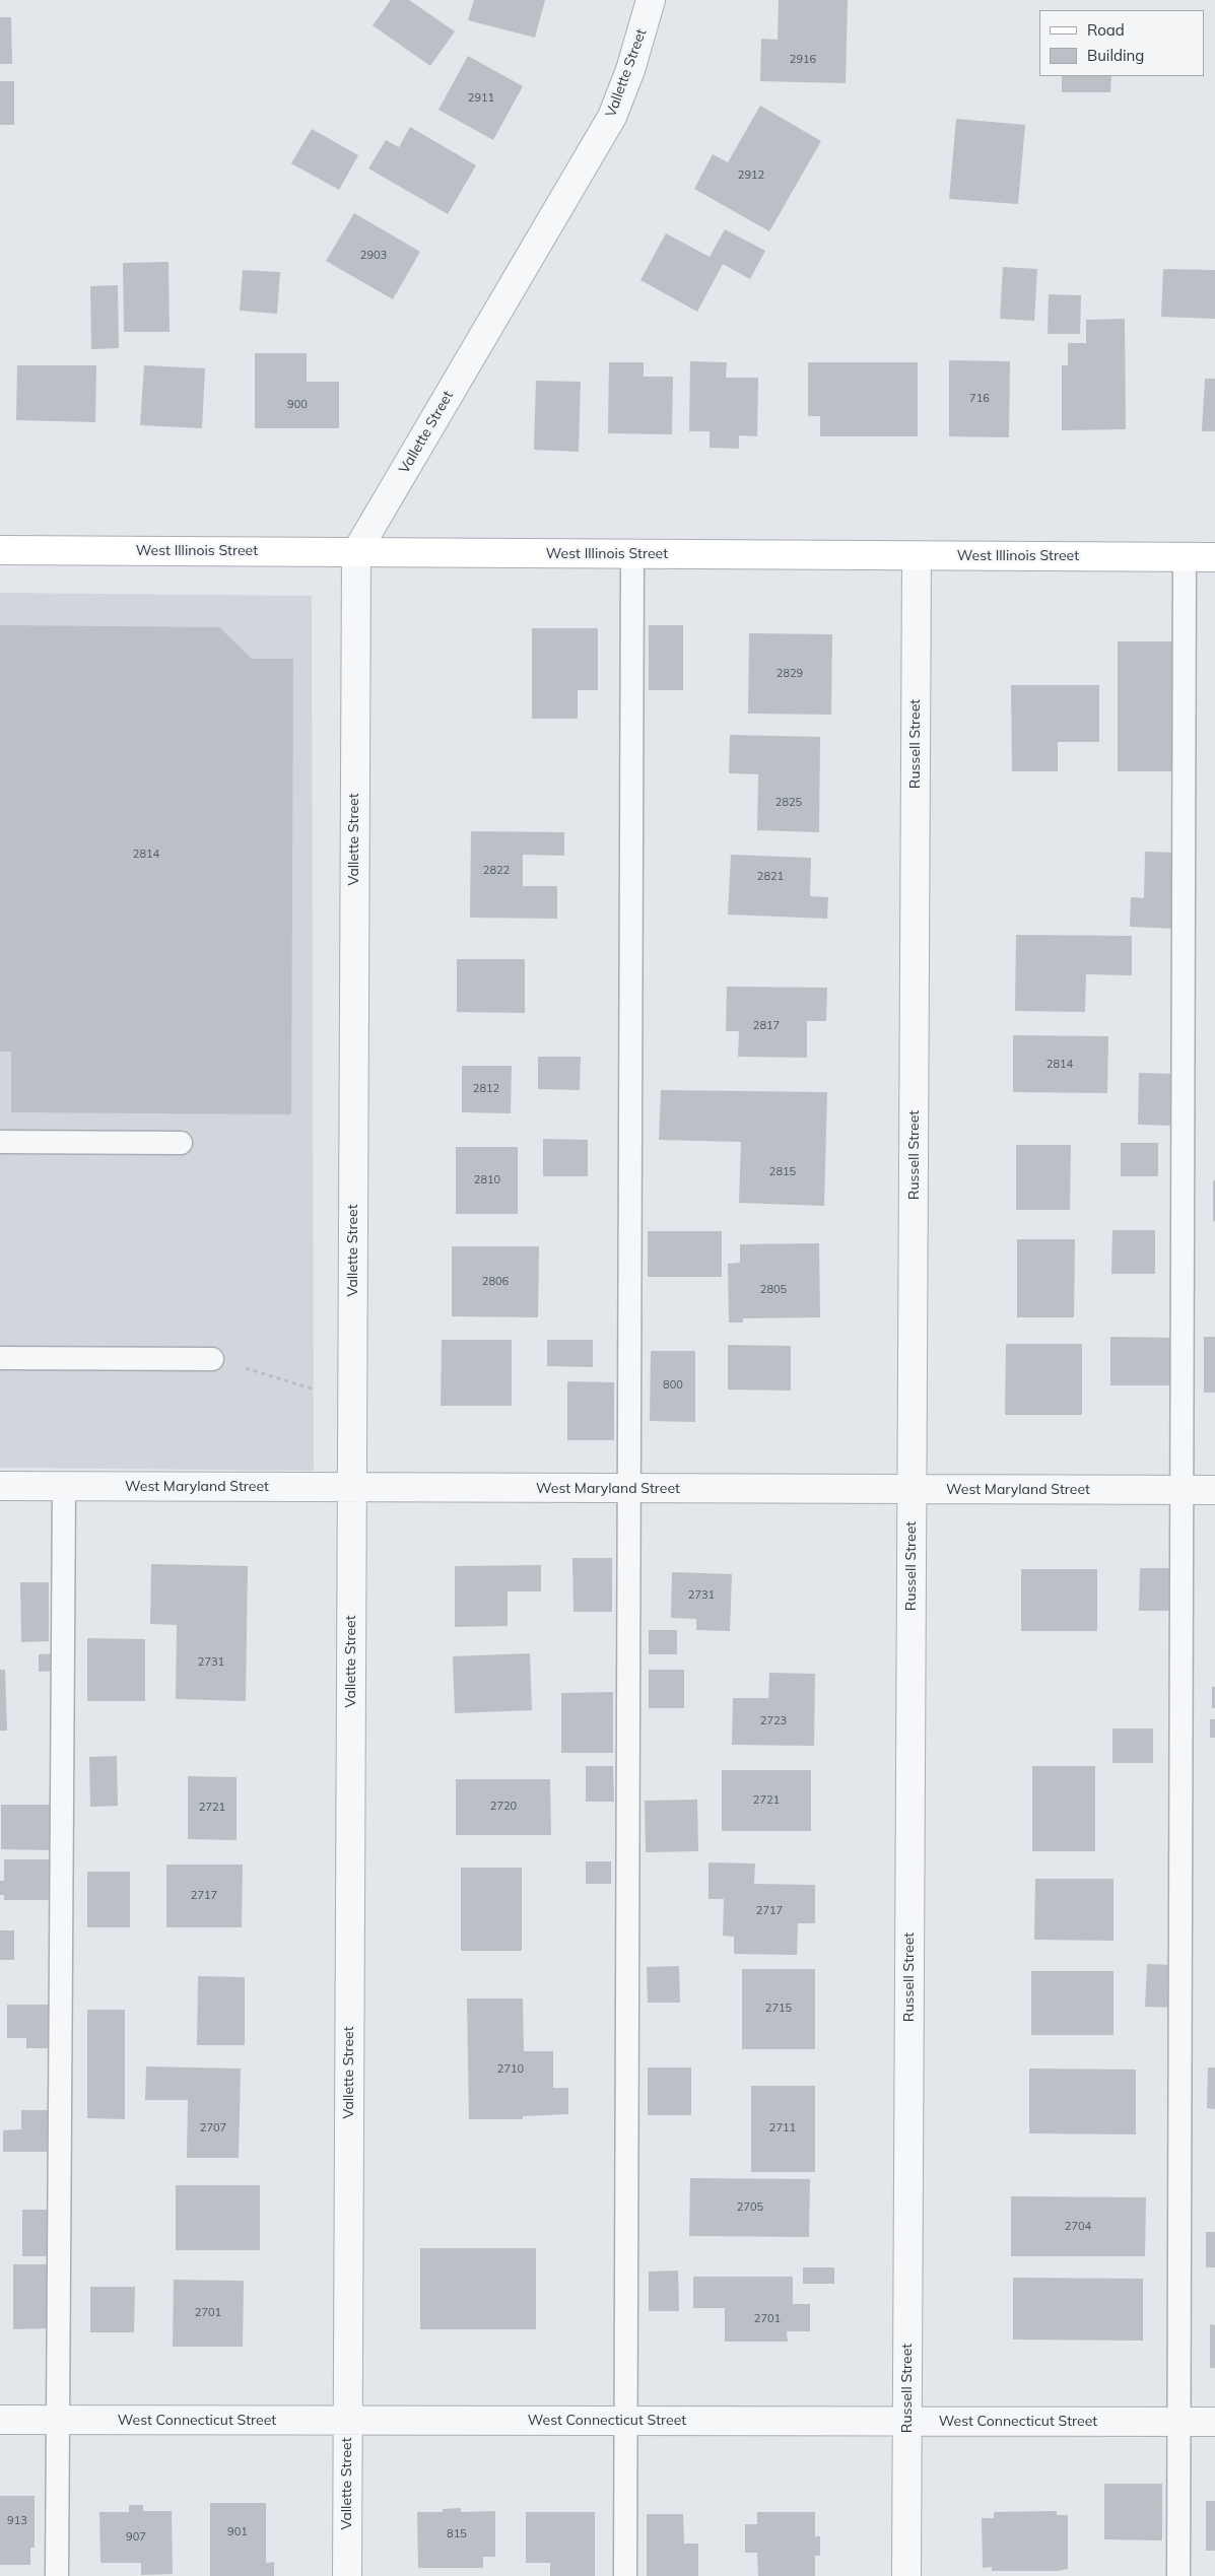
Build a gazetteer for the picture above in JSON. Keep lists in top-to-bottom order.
{
  "streets": {
    "main road": ["West Illinois Street"],
    "street": [
      "Vallette Street",
      "Russell Street",
      "West Maryland Street",
      "West Connecticut Street"
    ]
  },
  "crossings": [
    ["Vallette Street", "West Illinois Street"],
    ["Vallette Street", "West Maryland Street"],
    ["Vallette Street", "West Connecticut Street"],
    ["West Illinois Street", "Russell Street"],
    ["Russell Street", "West Maryland Street"],
    ["Russell Street", "West Connecticut Street"]
  ],
  "house_numbers": [
    "2916",
    "2911",
    "2912",
    "2903",
    "716",
    "900",
    "2829",
    "2825",
    "2814",
    "2822",
    "2821",
    "2817",
    "2814",
    "2812",
    "2815",
    "2810",
    "2806",
    "2805",
    "800",
    "2731",
    "2731",
    "2723",
    "2721",
    "2720",
    "2721",
    "2717",
    "2717",
    "2715",
    "2710",
    "2707",
    "2711",
    "2705",
    "2704",
    "2701",
    "2701",
    "913",
    "901",
    "815",
    "907"
  ],
  "legend": ["Road", "Building"]
}
